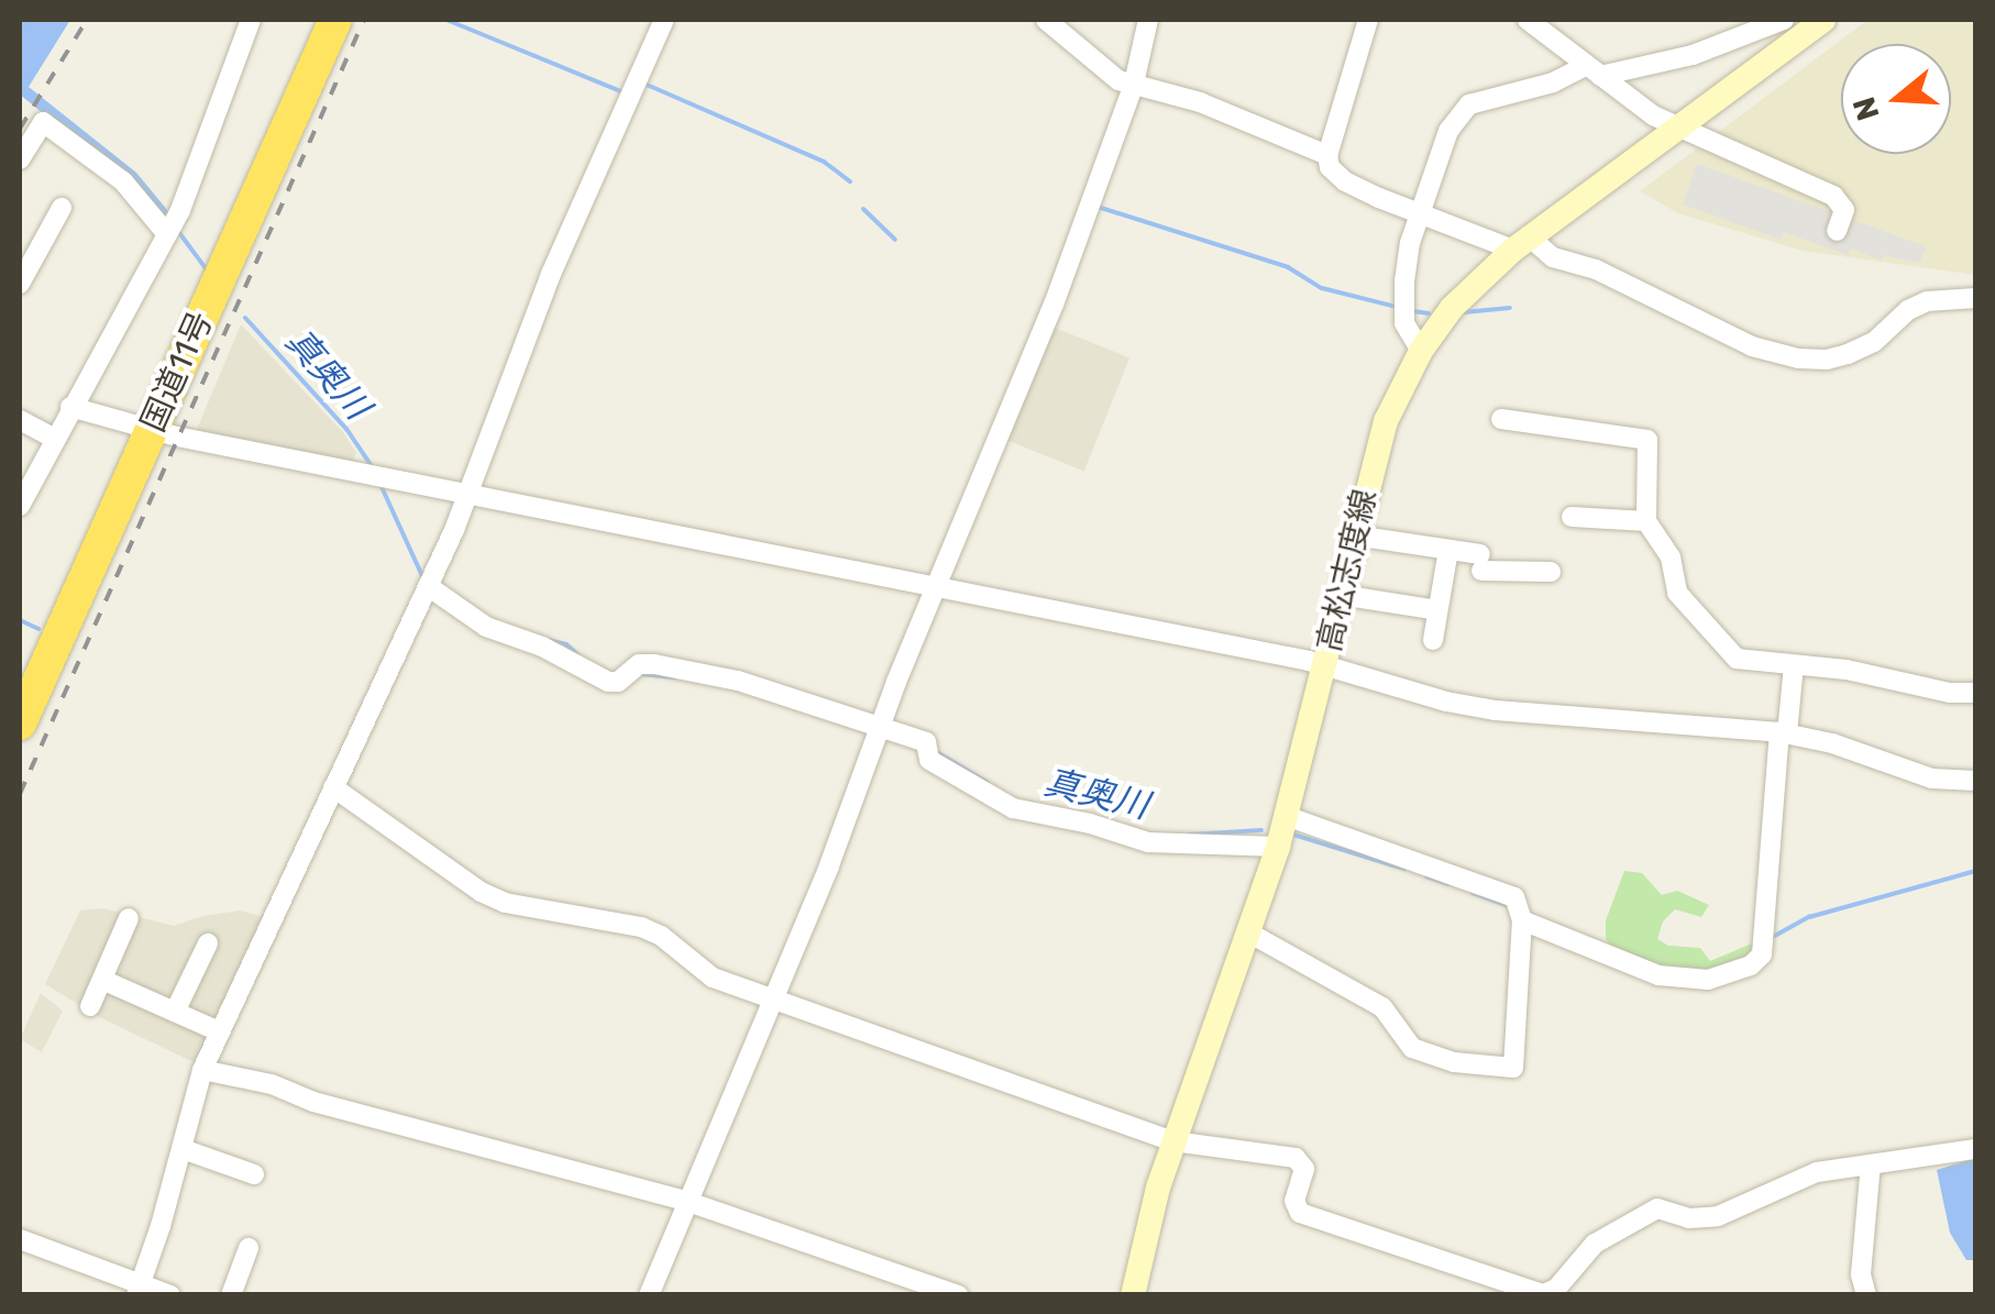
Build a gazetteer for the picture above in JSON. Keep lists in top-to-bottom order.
{
  "streets": {
    "highway": ["国道11号"],
    "main road": ["高松志度線"]
  },
  "water": ["真奥川"],
  "north": "left"
}
